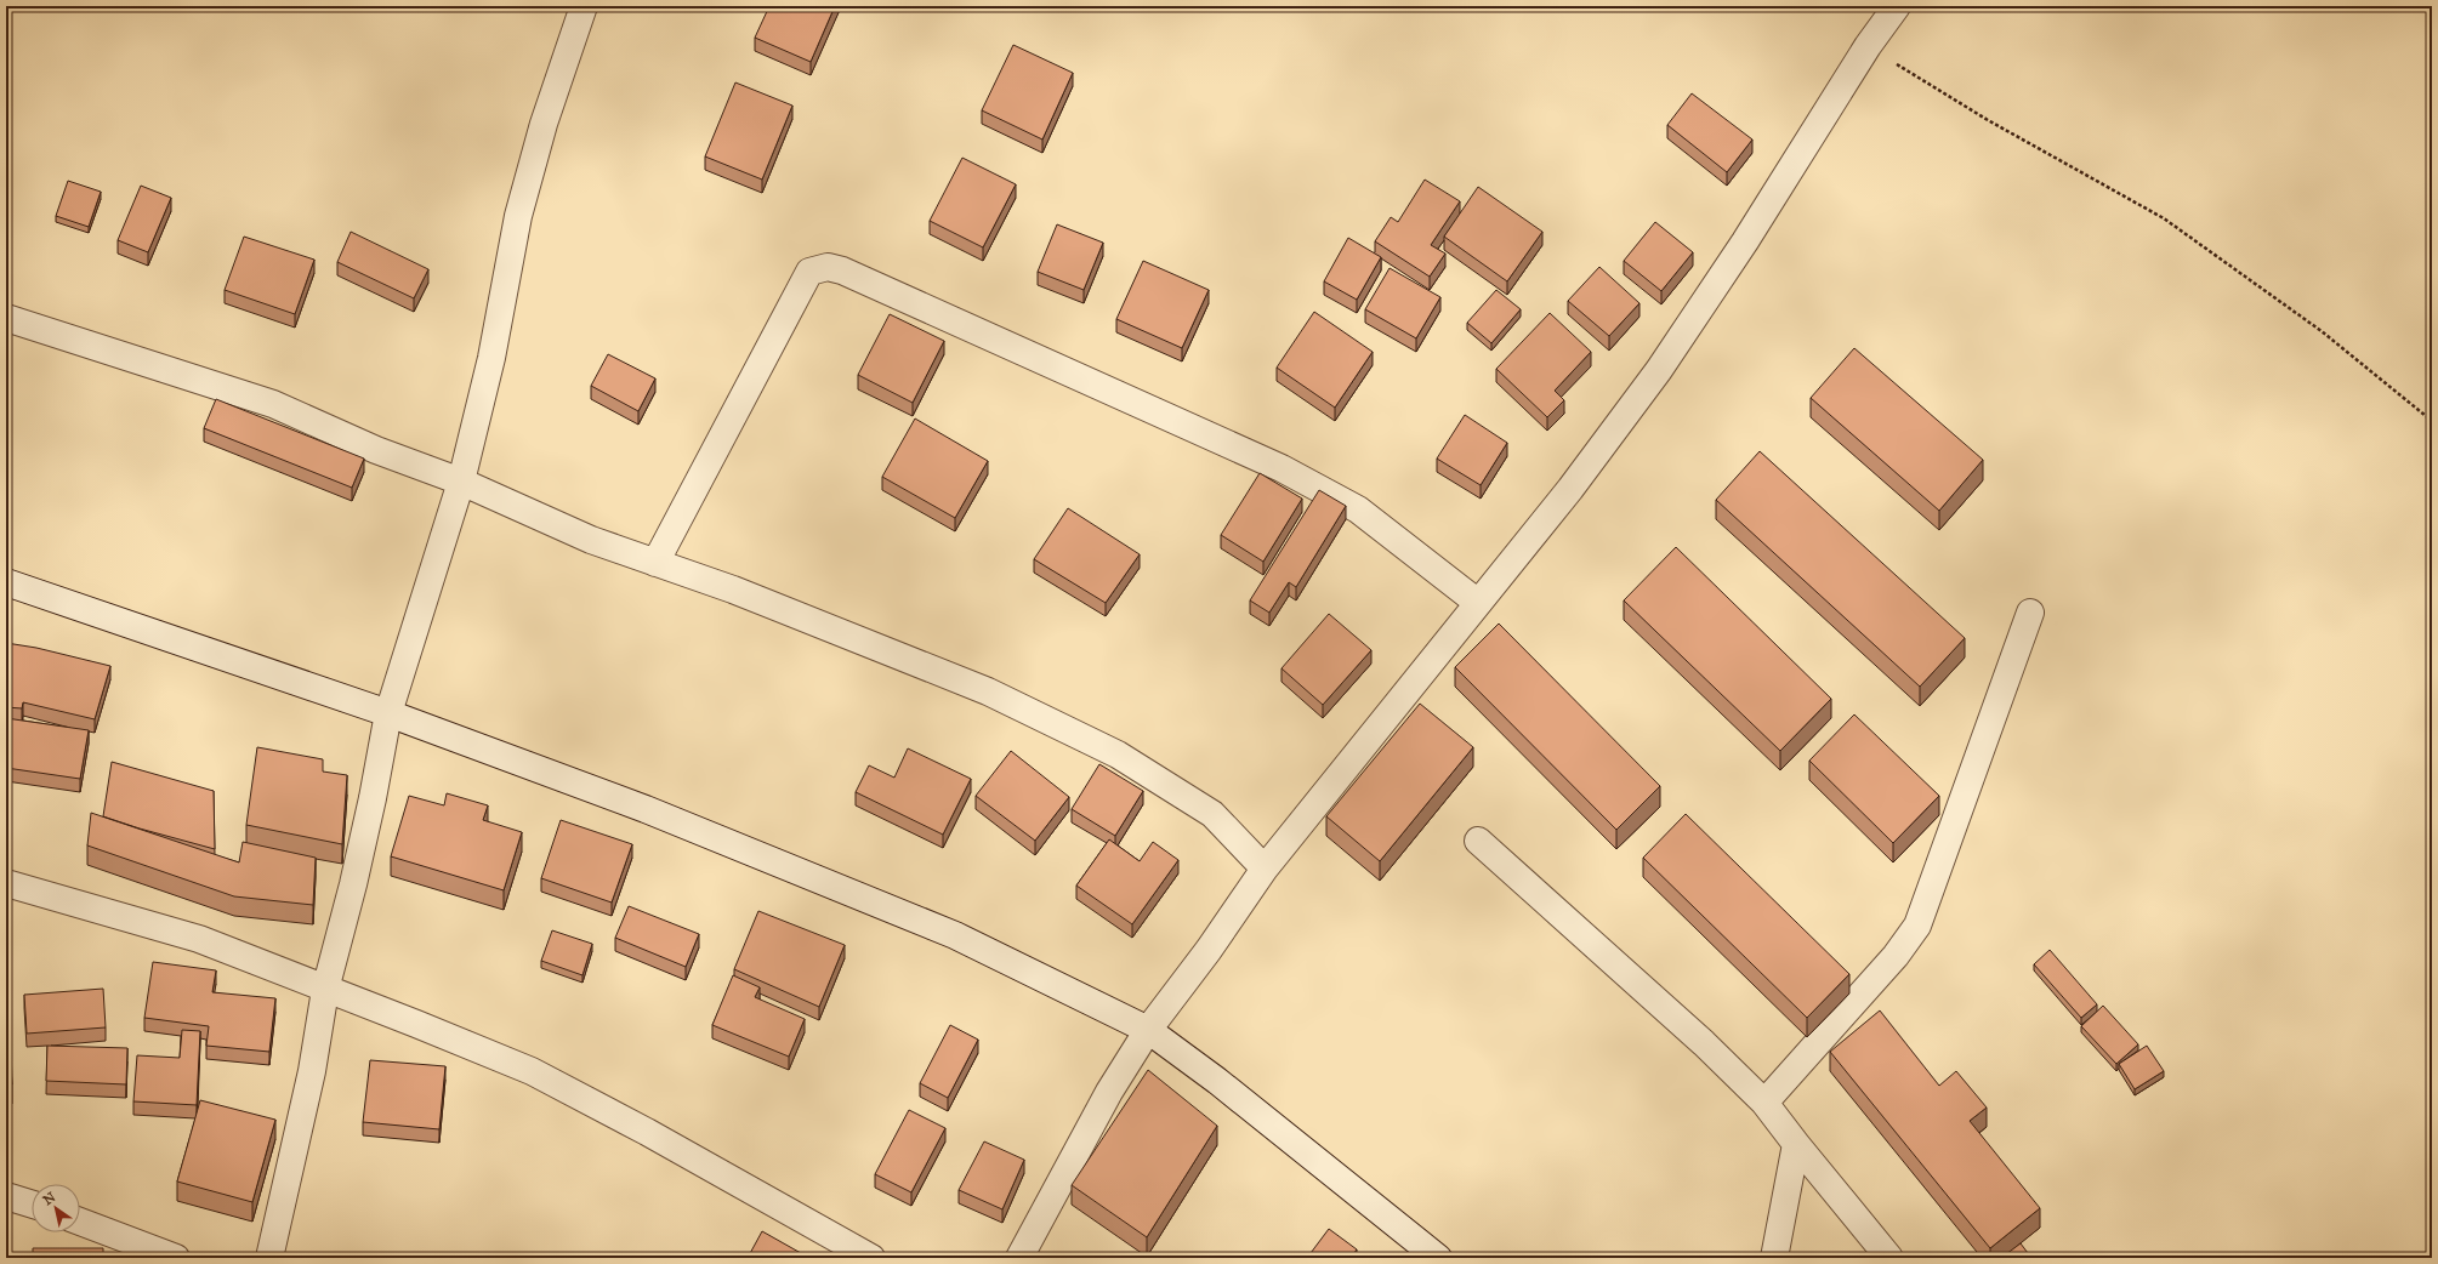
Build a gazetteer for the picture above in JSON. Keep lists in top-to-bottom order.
{
  "north": "top left"
}
